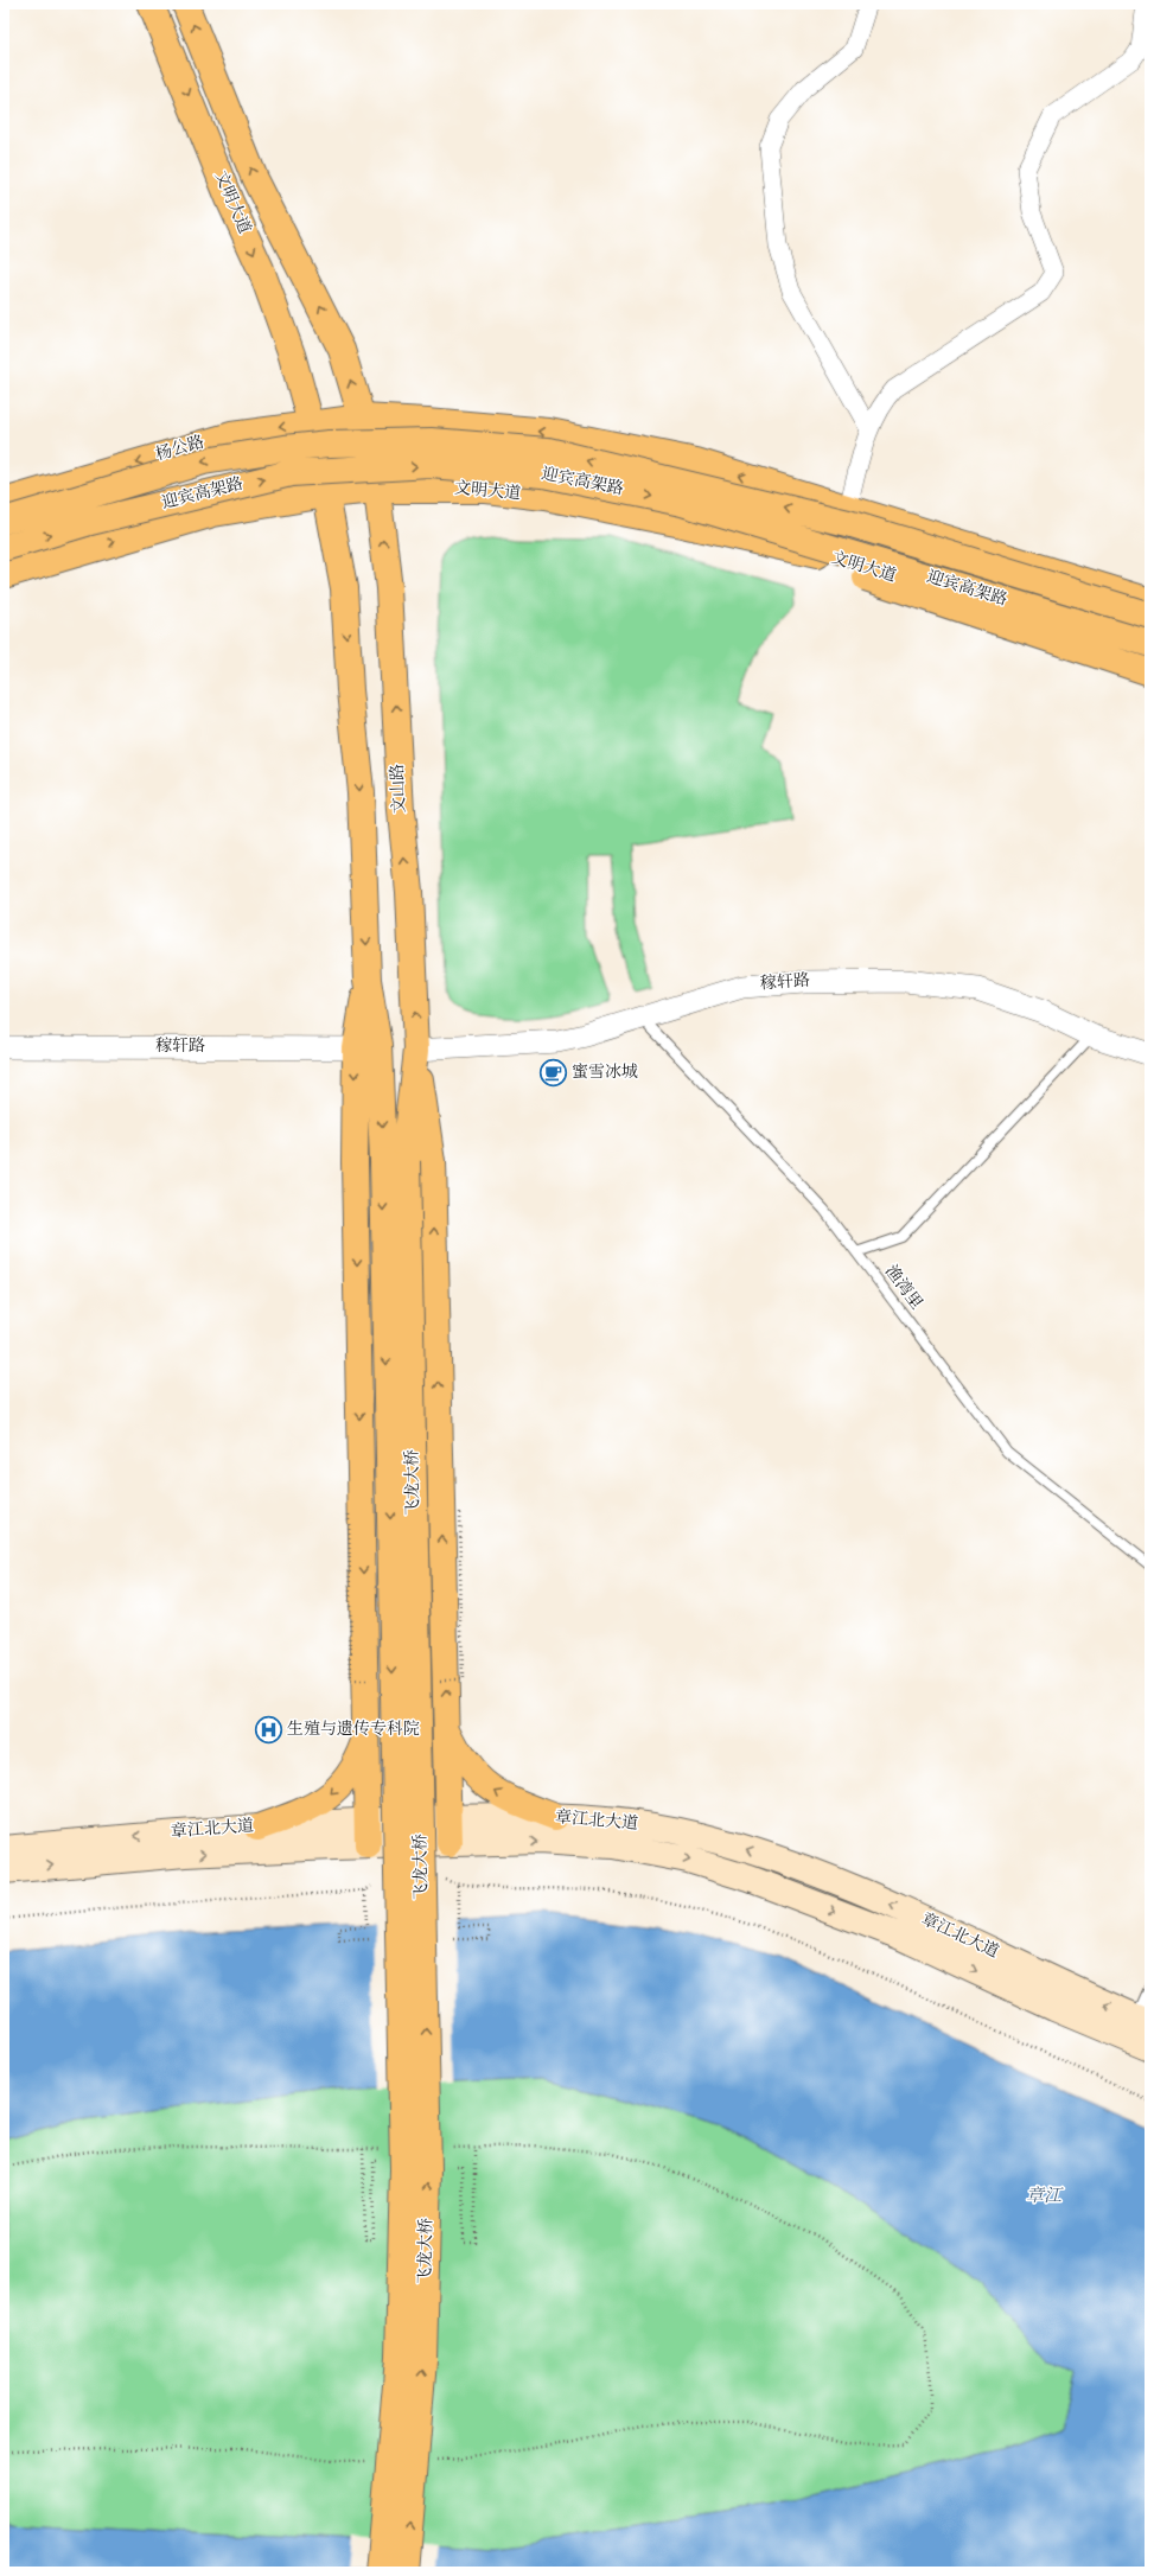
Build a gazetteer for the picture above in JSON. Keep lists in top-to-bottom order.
{
  "streets": {
    "main road": [
      "文明大道",
      "杨公路",
      "迎宾高架路",
      "文山路",
      "飞龙大桥",
      "章江北大道"
    ],
    "street": ["稼轩路"],
    "lane": ["渔湾里"]
  },
  "crossings": [
    ["文明大道", "杨公路"],
    ["文明大道", "文山路"],
    ["杨公路", "文山路"],
    ["文山路", "稼轩路"],
    ["文山路", "飞龙大桥"],
    ["稼轩路", "渔湾里"]
  ],
  "water": ["章江"],
  "places": {
    "cafe": ["蜜雪冰城"],
    "hospital": ["生殖与遗传专科院"]
  }
}
